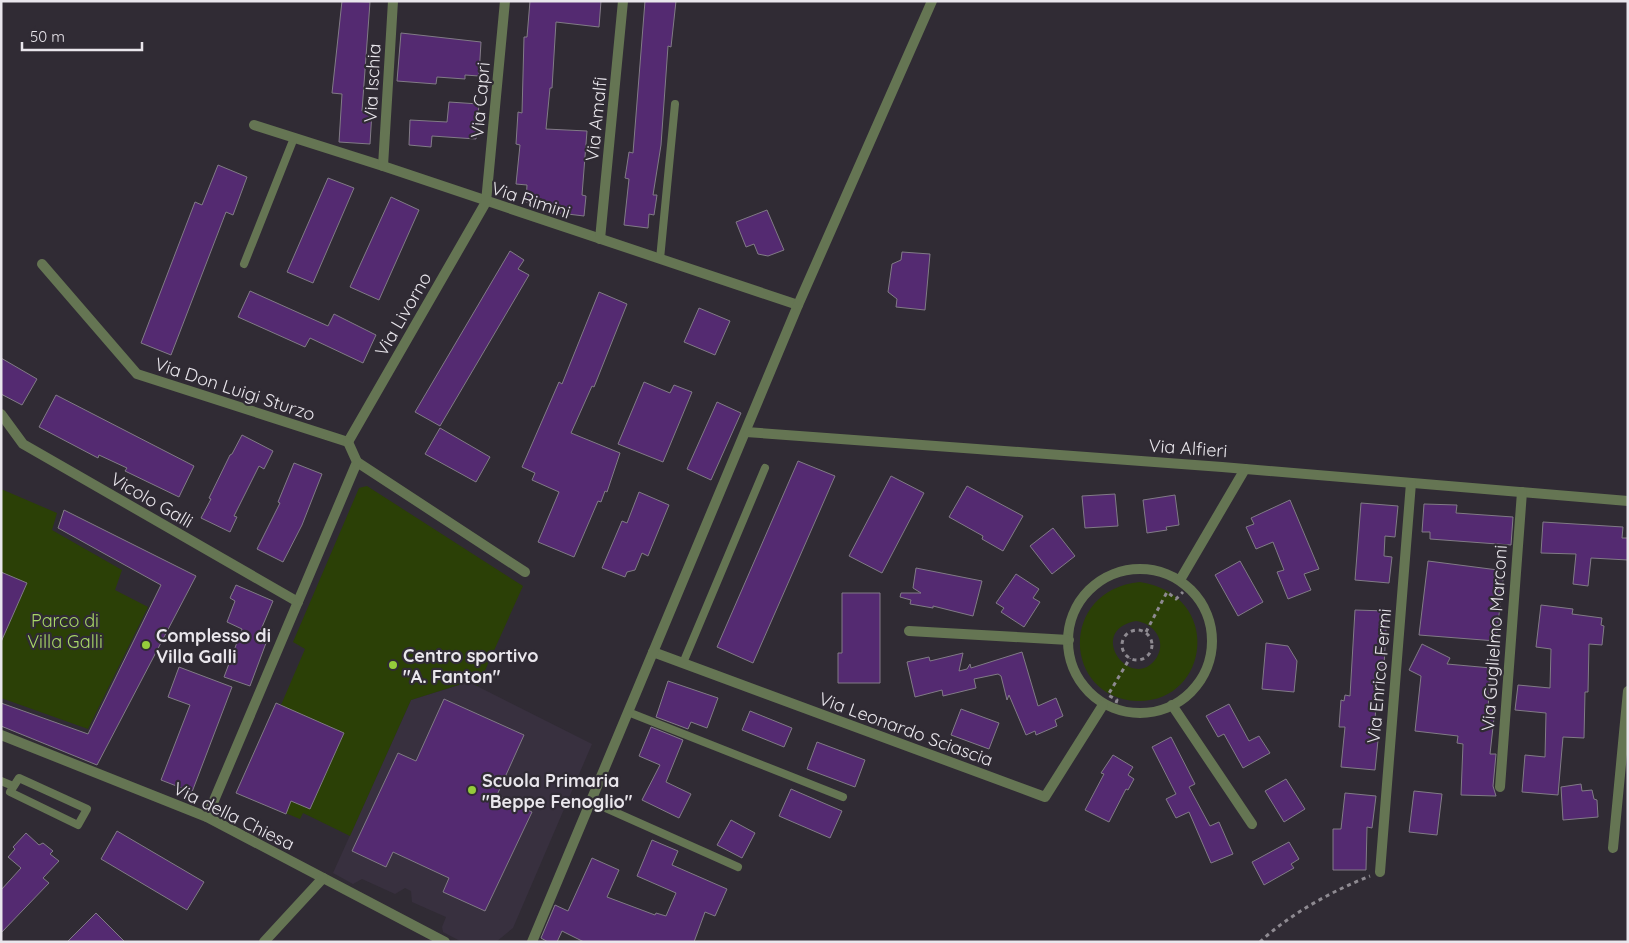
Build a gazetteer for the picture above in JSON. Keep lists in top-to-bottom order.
{
  "streets": {
    "street": [
      "Via Ischia",
      "Via Capri",
      "Via Amalfi",
      "Via Rimini",
      "Via Livorno",
      "Via Don Luigi Sturzo",
      "Via Alfieri",
      "Vicolo Galli",
      "Via Guglielmo Marconi",
      "Via Enrico Fermi",
      "Via Leonardo Sciascia",
      "Via della Chiesa"
    ]
  },
  "crossings": [
    ["Via Ischia", "Via Rimini"],
    ["Via Capri", "Via Rimini"],
    ["Via Capri", "Via Livorno"],
    ["Via Amalfi", "Via Rimini"],
    ["Via Rimini", "Via Livorno"],
    ["Via Livorno", "Via Don Luigi Sturzo"],
    ["Via Alfieri", "Via Guglielmo Marconi"],
    ["Via Alfieri", "Via Enrico Fermi"]
  ],
  "parks": ["Parco di Villa Galli"],
  "places": ["Complesso di Villa Galli", "Centro sportivo \"A. Fanton\"", "Scuola Primaria \"Beppe Fenoglio\""],
  "scale_bar": "50 m"
}
